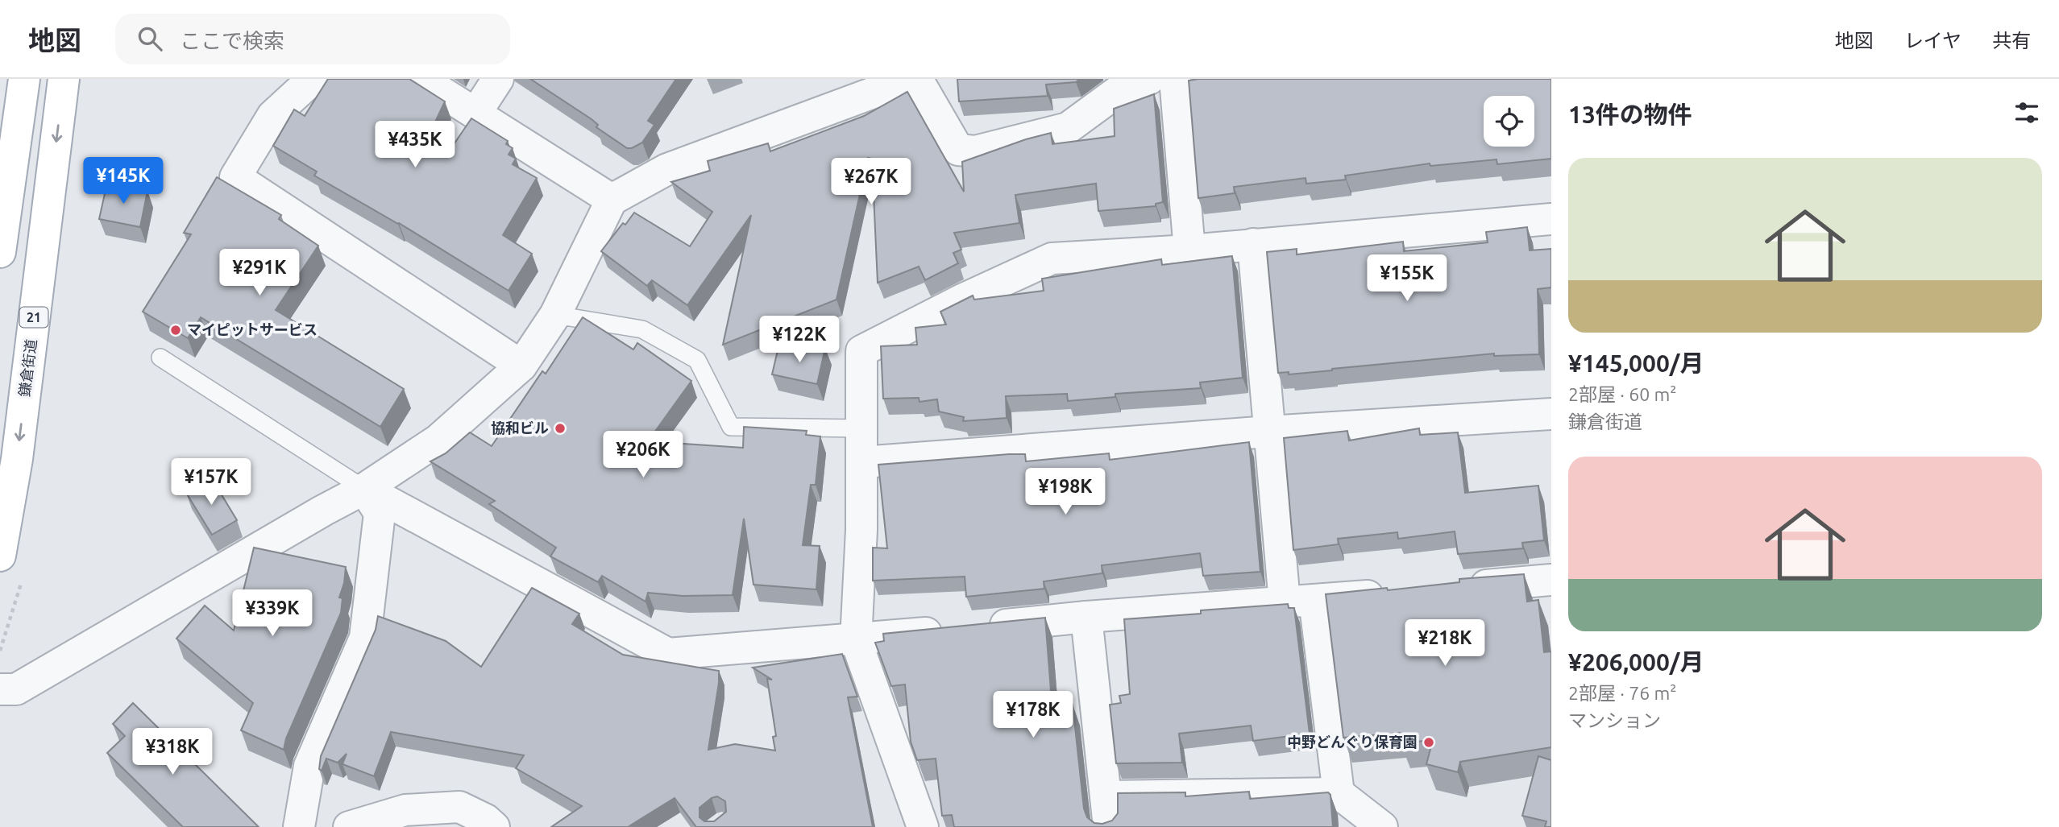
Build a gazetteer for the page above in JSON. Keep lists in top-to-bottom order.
{
  "streets": {
    "main road": ["21", "鎌倉街道"]
  },
  "places": ["マイピットサービス", "協和ビル", "中野どんぐり保育園"],
  "page": {
    "header": "地図",
    "search": "ここで検索",
    "nav": ["地図", "レイヤ", "共有"],
    "heading": "13件の物件",
    "price": [
      "¥435K",
      "¥145K",
      "¥267K",
      "¥291K",
      "¥155K",
      "¥122K",
      "¥206K",
      "¥157K",
      "¥198K",
      "¥339K",
      "¥218K",
      "¥178K",
      "¥318K"
    ],
    "list": [
      {
        "name": "¥145,000/月",
        "note": "2部屋 · 60 m² · 鎌倉街道"
      },
      {
        "name": "¥206,000/月",
        "note": "2部屋 · 76 m² · マンション"
      }
    ]
  }
}
